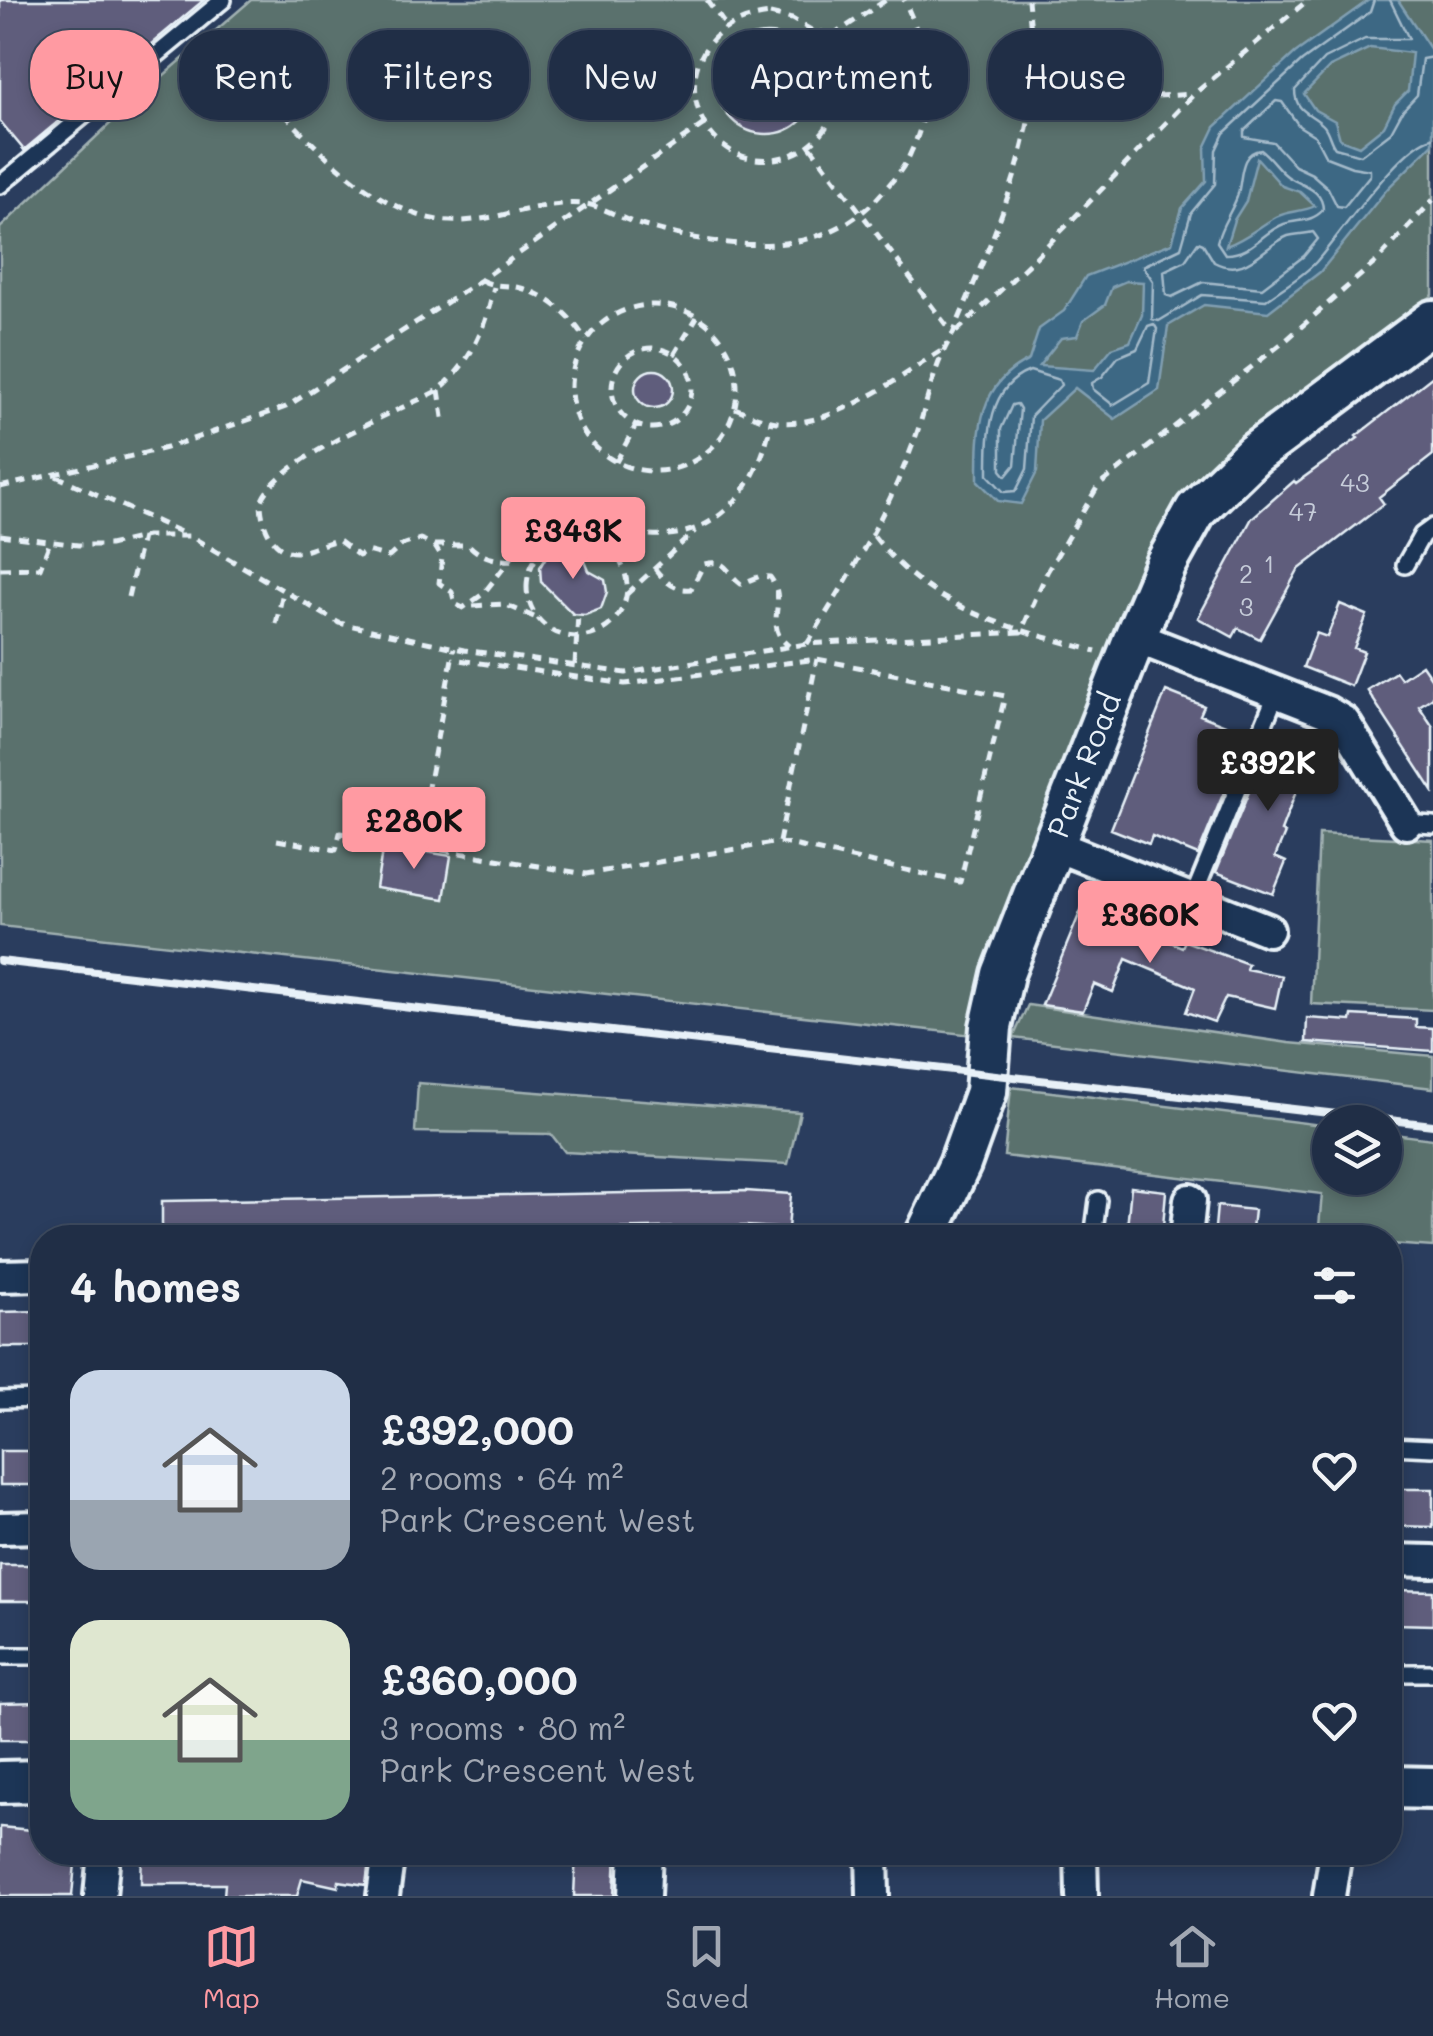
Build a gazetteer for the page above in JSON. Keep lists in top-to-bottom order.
{
  "streets": {
    "main road": ["Park Road"]
  },
  "house_numbers": [
    "43",
    "47",
    "1",
    "2",
    "3"
  ],
  "page": {
    "chip": [
      "Buy",
      "Rent",
      "Filters",
      "New",
      "Apartment",
      "House"
    ],
    "price": [
      "£343K",
      "£392K",
      "£280K",
      "£360K"
    ],
    "heading": "4 homes",
    "list": [
      {
        "name": "£392,000",
        "note": "2 rooms · 64 m² · Park Crescent West"
      },
      {
        "name": "£360,000",
        "note": "3 rooms · 80 m² · Park Crescent West"
      }
    ],
    "tabs": ["Map", "Saved", "Home"]
  }
}
